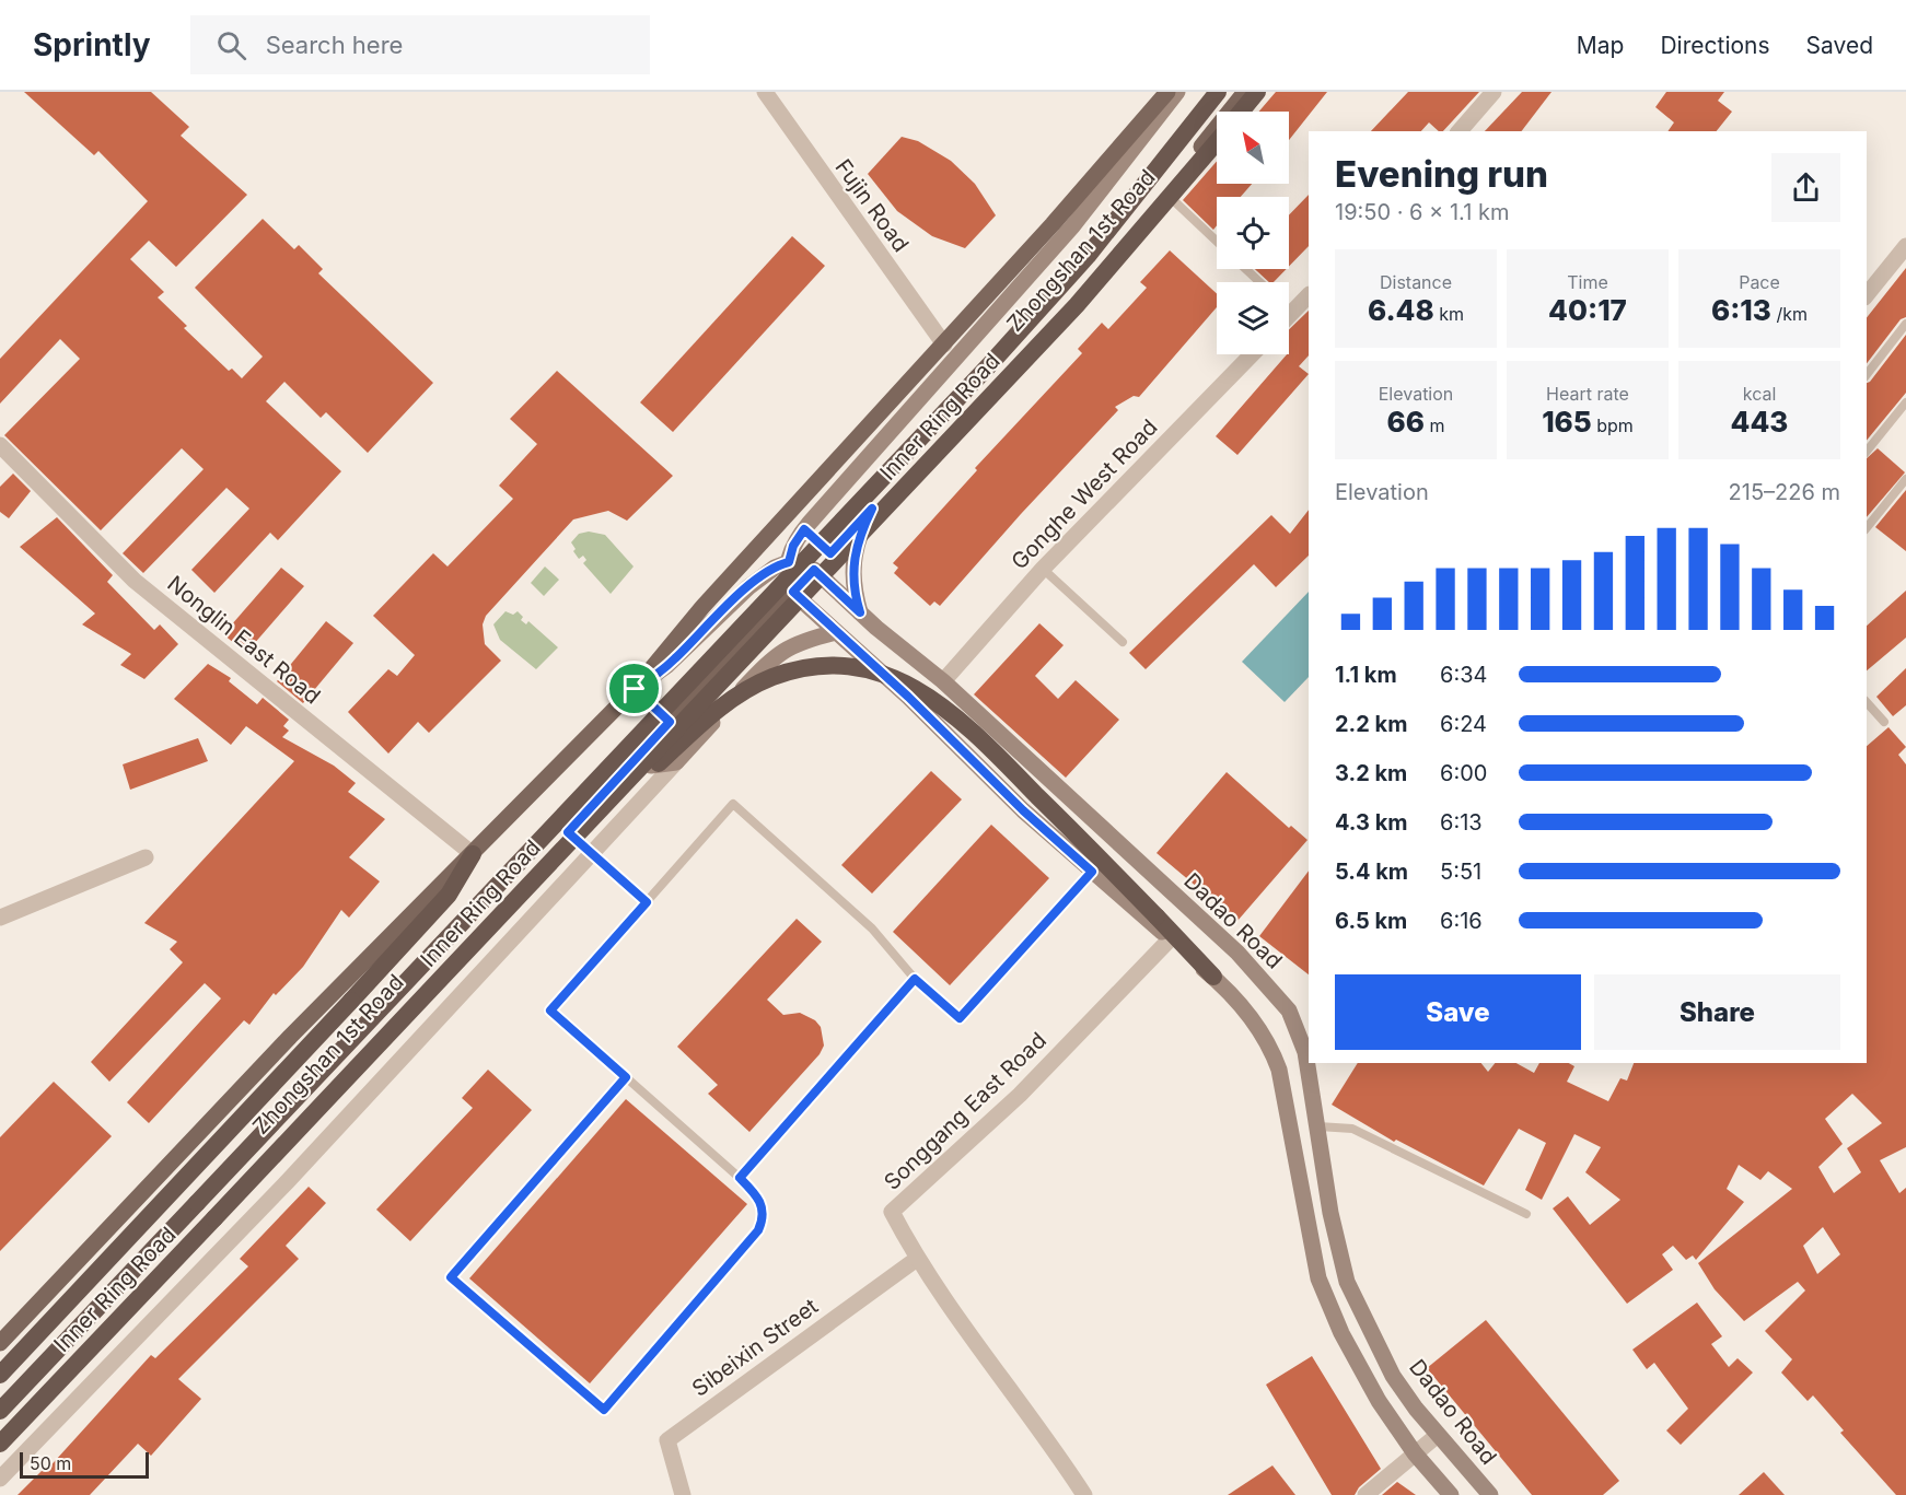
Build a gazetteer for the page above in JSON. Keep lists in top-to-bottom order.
{
  "streets": {
    "highway": ["Inner Ring Road"],
    "main road": ["Zhongshan 1st Road", "Dadao Road"],
    "street": [
      "Fujin Road",
      "Gonghe West Road",
      "Nonglin East Road",
      "Songgang East Road",
      "Sibeixin Street"
    ]
  },
  "crossings": [
    ["Fujin Road", "Zhongshan 1st Road"],
    ["Zhongshan 1st Road", "Nonglin East Road"],
    ["Zhongshan 1st Road", "Dadao Road"],
    ["Gonghe West Road", "Dadao Road"],
    ["Songgang East Road", "Sibeixin Street"]
  ],
  "scale_bar": "50 m",
  "north": "top left",
  "page": {
    "header": "Sprintly",
    "search": "Search here",
    "nav": ["Map", "Directions", "Saved"],
    "heading": ["Evening run", "19:50 · 6 × 1.1 km"],
    "stats": [
      ["Distance", "6.48 km"],
      ["Time", "40:17"],
      ["Pace", "6:13 /km"],
      ["Elevation", "66 m"],
      ["Heart rate", "165 bpm"],
      ["kcal", "443"]
    ],
    "chart": ["Elevation", "215–226 m"],
    "list": [
      {
        "name": "1.1 km",
        "note": "6:34"
      },
      {
        "name": "2.2 km",
        "note": "6:24"
      },
      {
        "name": "3.2 km",
        "note": "6:00"
      },
      {
        "name": "4.3 km",
        "note": "6:13"
      },
      {
        "name": "5.4 km",
        "note": "5:51"
      },
      {
        "name": "6.5 km",
        "note": "6:16"
      }
    ],
    "buttons": ["Save", "Share"],
    "scale": "50 m"
  }
}
